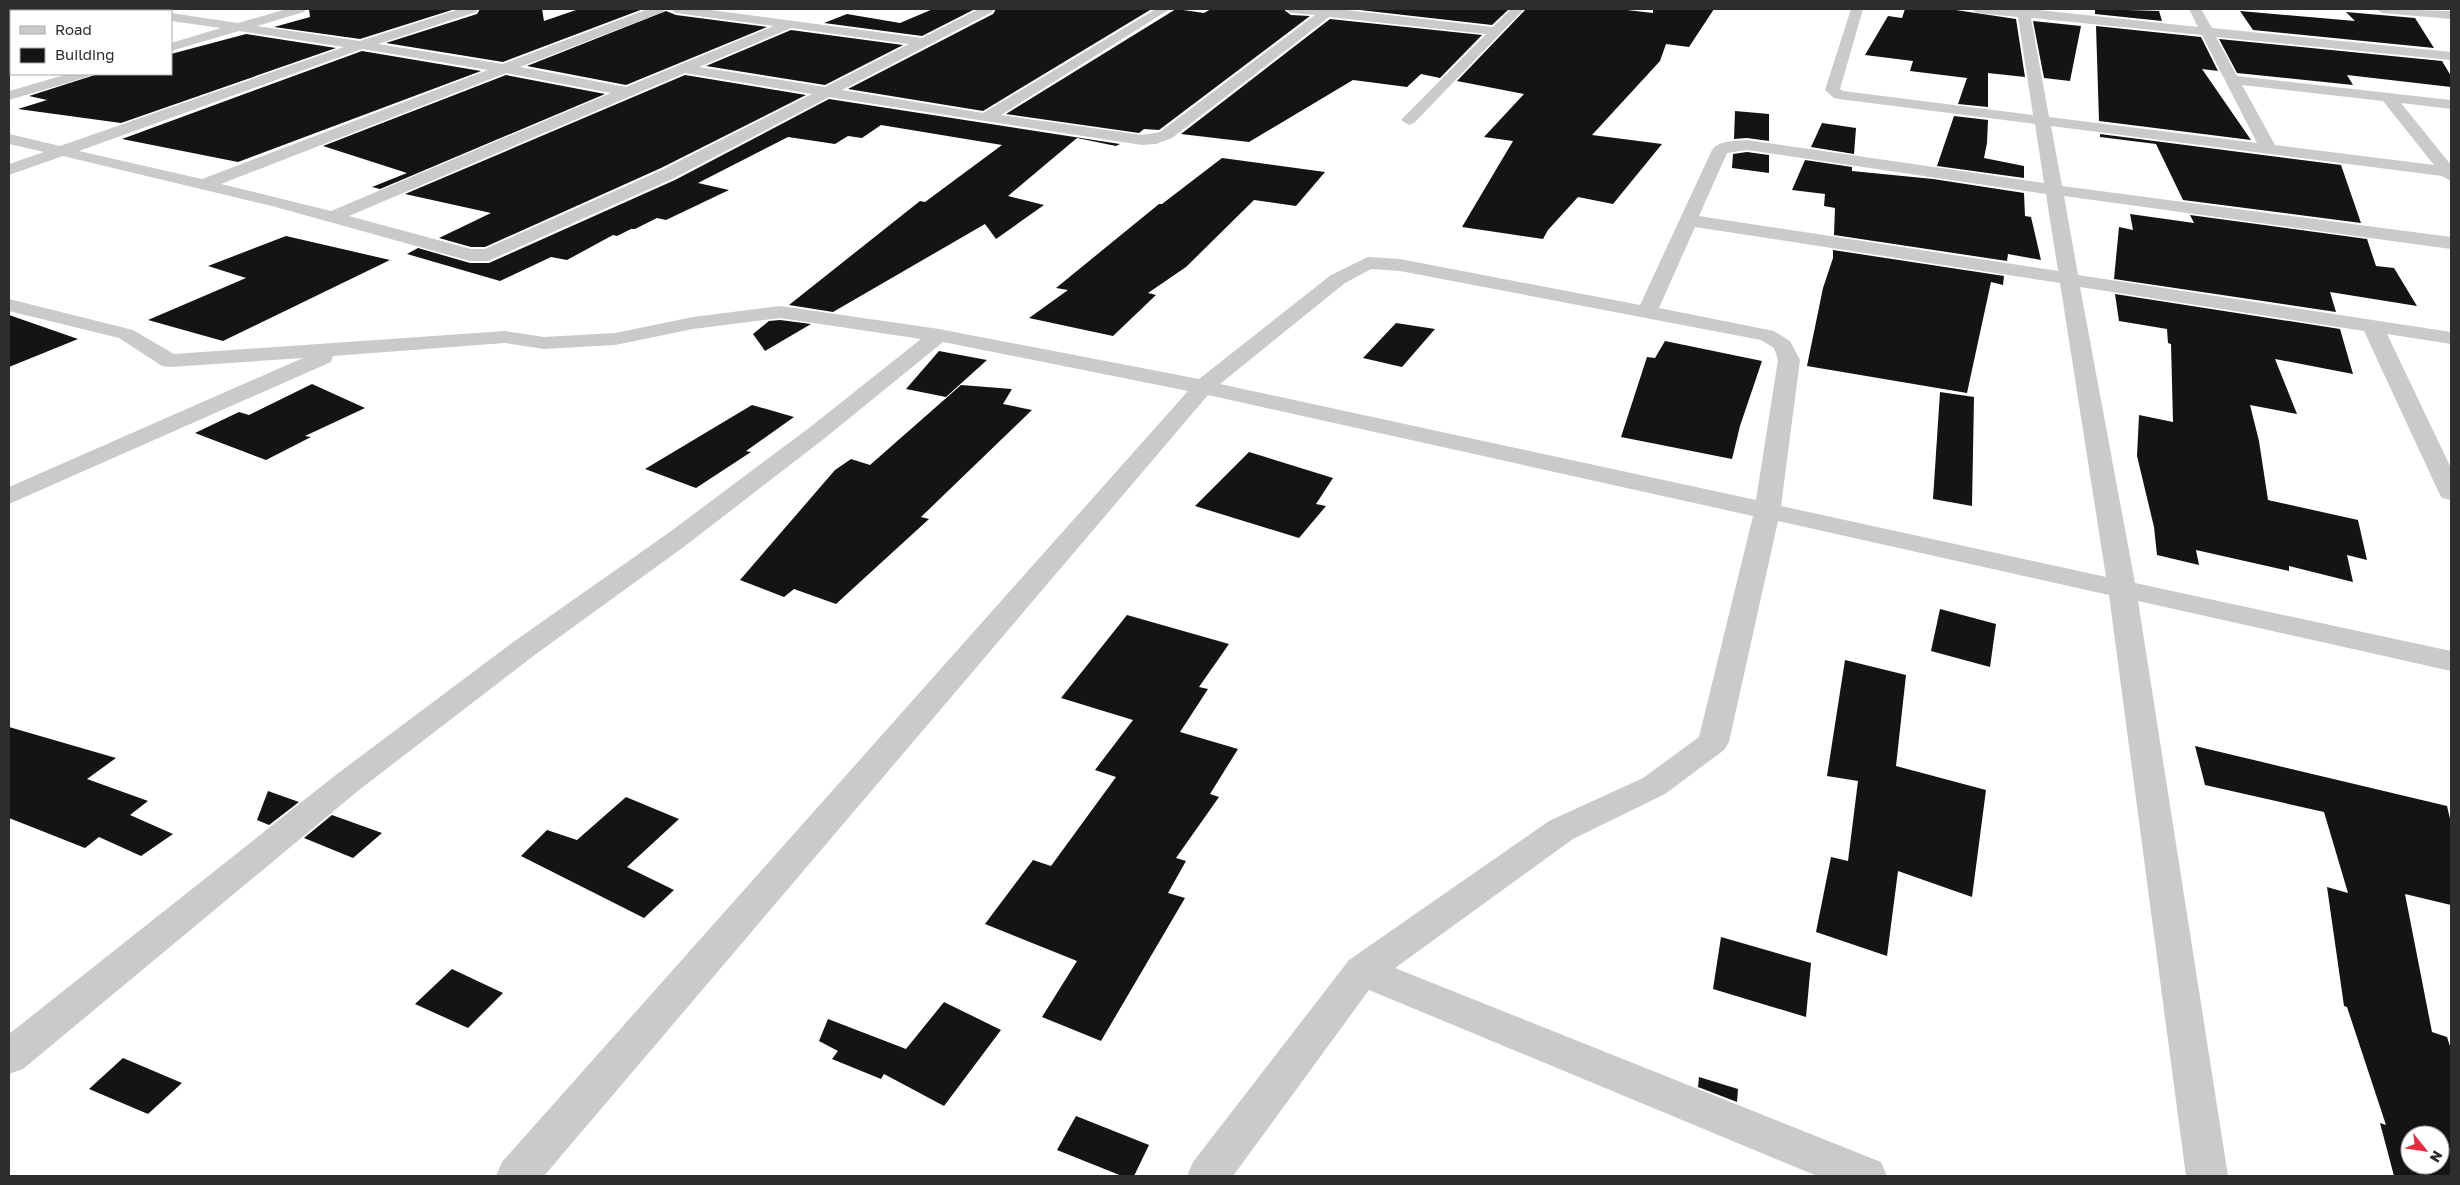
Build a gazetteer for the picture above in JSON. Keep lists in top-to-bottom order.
{
  "legend": ["Road", "Building"],
  "north": "bottom right"
}
